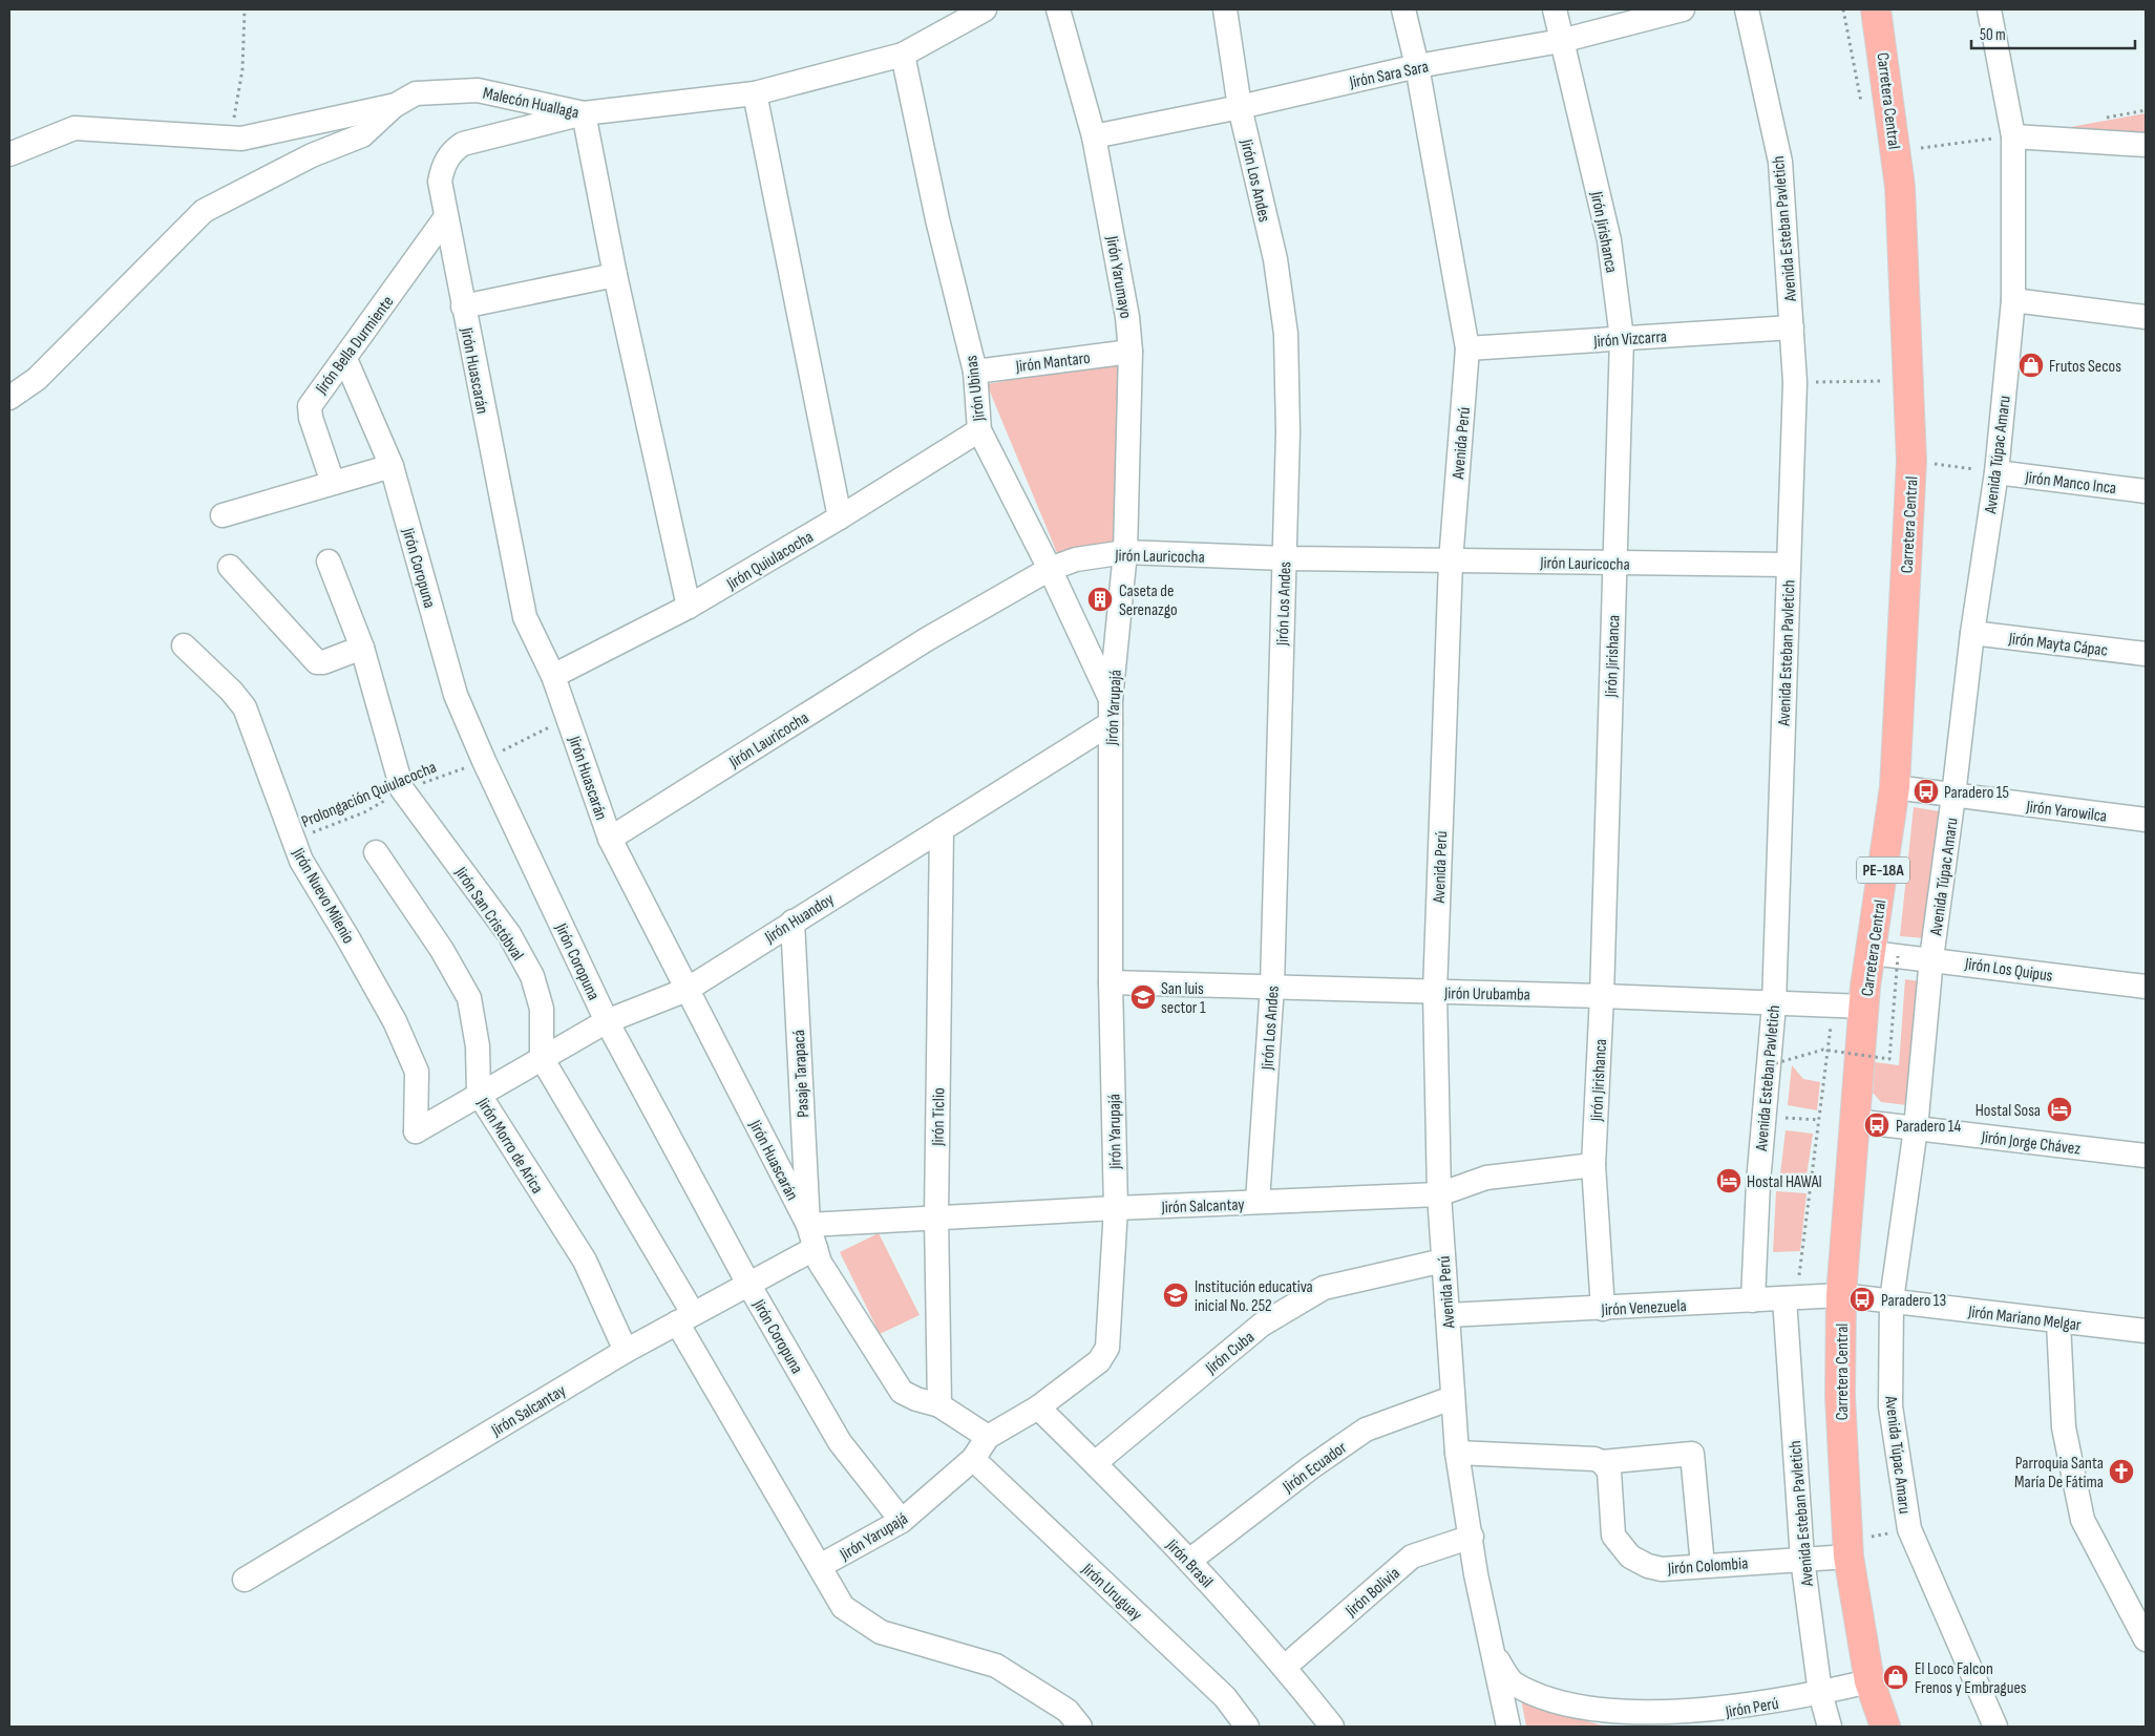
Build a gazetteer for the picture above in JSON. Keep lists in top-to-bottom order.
{
  "streets": {
    "highway": ["Carretera Central", "PE-18A"],
    "street": [
      "Jirón Sara Sara",
      "Malecón Huallaga",
      "Jirón Los Andes",
      "Avenida Esteban Pavletich",
      "Jirón Jirishanca",
      "Jirón Yarumayo",
      "Jirón Vizcarra",
      "Jirón Bella Durmiente",
      "Jirón Mantaro",
      "Jirón Huascarán",
      "Jirón Ubinas",
      "Avenida Perú",
      "Avenida Túpac Amaru",
      "Jirón Manco Inca",
      "Jirón Lauricocha",
      "Jirón Quiulacocha",
      "Jirón Coropuna",
      "Jirón Mayta Cápac",
      "Jirón Yarupajá",
      "Jirón Yarowilca",
      "Jirón Nuevo Milenio",
      "Jirón San Cristóbval",
      "Jirón Huandoy",
      "Jirón Los Quipus",
      "Jirón Urubamba",
      "Pasaje Tarapacá",
      "Jirón Ticlio",
      "Jirón Jorge Chávez",
      "Jirón Morro de Arica",
      "Jirón Salcantay",
      "Jirón Venezuela",
      "Jirón Mariano Melgar",
      "Jirón Cuba",
      "Jirón Ecuador",
      "Jirón Brasil",
      "Jirón Colombia",
      "Jirón Uruguay",
      "Jirón Bolivia",
      "Jirón Perú"
    ],
    "path": ["Prolongación Quiulacocha"]
  },
  "crossings": [
    ["Jirón Sara Sara", "Jirón Los Andes"],
    ["Jirón Sara Sara", "Jirón Jirishanca"],
    ["Jirón Sara Sara", "Jirón Yarumayo"],
    ["Jirón Sara Sara", "Avenida Perú"],
    ["Carretera Central", "Jirón Yarowilca"],
    ["Carretera Central", "Jirón Los Quipus"],
    ["Carretera Central", "Jirón Urubamba"],
    ["Carretera Central", "Jirón Jorge Chávez"],
    ["Carretera Central", "Jirón Venezuela"],
    ["Carretera Central", "Jirón Mariano Melgar"],
    ["Carretera Central", "Jirón Colombia"],
    ["Carretera Central", "Jirón Perú"],
    ["Malecón Huallaga", "Jirón Huascarán"],
    ["Malecón Huallaga", "Jirón Ubinas"],
    ["Jirón Los Andes", "Jirón Lauricocha"],
    ["Jirón Los Andes", "Jirón Urubamba"],
    ["Jirón Los Andes", "Jirón Salcantay"],
    ["Avenida Esteban Pavletich", "Jirón Vizcarra"],
    ["Avenida Esteban Pavletich", "Jirón Lauricocha"],
    ["Avenida Esteban Pavletich", "Jirón Urubamba"],
    ["Avenida Esteban Pavletich", "Jirón Venezuela"],
    ["Avenida Esteban Pavletich", "Jirón Colombia"],
    ["Avenida Esteban Pavletich", "Jirón Perú"],
    ["Jirón Jirishanca", "Jirón Vizcarra"],
    ["Jirón Jirishanca", "Jirón Lauricocha"],
    ["Jirón Jirishanca", "Jirón Urubamba"],
    ["Jirón Jirishanca", "Jirón Salcantay"],
    ["Jirón Jirishanca", "Jirón Venezuela"],
    ["Jirón Yarumayo", "Jirón Mantaro"],
    ["Jirón Yarumayo", "Jirón Lauricocha"],
    ["Jirón Yarumayo", "Jirón Yarupajá"],
    ["Jirón Vizcarra", "Avenida Perú"],
    ["Jirón Bella Durmiente", "Jirón Huascarán"],
    ["Jirón Bella Durmiente", "Jirón Coropuna"],
    ["Jirón Mantaro", "Jirón Ubinas"],
    ["Jirón Huascarán", "Jirón Lauricocha"],
    ["Jirón Huascarán", "Jirón Quiulacocha"],
    ["Jirón Huascarán", "Jirón Yarupajá"],
    ["Jirón Huascarán", "Prolongación Quiulacocha"],
    ["Jirón Huascarán", "Jirón Huandoy"],
    ["Jirón Huascarán", "Pasaje Tarapacá"],
    ["Jirón Huascarán", "Jirón Ticlio"],
    ["Jirón Huascarán", "Jirón Salcantay"],
    ["Jirón Ubinas", "Jirón Lauricocha"],
    ["Jirón Ubinas", "Jirón Quiulacocha"],
    ["Jirón Ubinas", "Jirón Yarupajá"],
    ["Jirón Ubinas", "Jirón Huandoy"],
    ["Avenida Perú", "Jirón Lauricocha"],
    ["Avenida Perú", "Jirón Urubamba"],
    ["Avenida Perú", "Jirón Salcantay"],
    ["Avenida Perú", "Jirón Venezuela"],
    ["Avenida Perú", "Jirón Cuba"],
    ["Avenida Perú", "Jirón Ecuador"],
    ["Avenida Perú", "Jirón Bolivia"],
    ["Avenida Perú", "Jirón Perú"],
    ["Avenida Túpac Amaru", "Jirón Manco Inca"],
    ["Avenida Túpac Amaru", "Jirón Mayta Cápac"],
    ["Avenida Túpac Amaru", "Jirón Yarowilca"],
    ["Avenida Túpac Amaru", "Jirón Los Quipus"],
    ["Avenida Túpac Amaru", "Jirón Jorge Chávez"],
    ["Avenida Túpac Amaru", "Jirón Mariano Melgar"],
    ["Jirón Lauricocha", "Jirón Yarupajá"],
    ["Jirón Coropuna", "Jirón Yarupajá"],
    ["Jirón Coropuna", "Prolongación Quiulacocha"],
    ["Jirón Coropuna", "Jirón Huandoy"],
    ["Jirón Coropuna", "Jirón Salcantay"],
    ["Jirón Yarupajá", "Jirón Huandoy"],
    ["Jirón Yarupajá", "Jirón Urubamba"],
    ["Jirón Yarupajá", "Jirón Salcantay"],
    ["Jirón Yarupajá", "Jirón Brasil"],
    ["Jirón Yarupajá", "Jirón Uruguay"],
    ["Prolongación Quiulacocha", "Jirón Nuevo Milenio"],
    ["Prolongación Quiulacocha", "Jirón San Cristóbval"],
    ["Jirón Nuevo Milenio", "Jirón Huandoy"],
    ["Jirón San Cristóbval", "Jirón Huandoy"],
    ["Jirón Huandoy", "Pasaje Tarapacá"],
    ["Jirón Huandoy", "Jirón Ticlio"],
    ["Jirón Huandoy", "Jirón Morro de Arica"],
    ["Pasaje Tarapacá", "Jirón Salcantay"],
    ["Jirón Ticlio", "Jirón Salcantay"],
    ["Jirón Morro de Arica", "Jirón Salcantay"],
    ["Jirón Venezuela", "Jirón Mariano Melgar"],
    ["Jirón Cuba", "Jirón Brasil"],
    ["Jirón Ecuador", "Jirón Brasil"],
    ["Jirón Brasil", "Jirón Bolivia"]
  ],
  "places": {
    "shop": ["Frutos Secos", "El Loco Falcon Frenos y Embragues"],
    "building": ["Caseta de Serenazgo"],
    "bus stop": ["Paradero 15", "Paradero 14", "Paradero 13"],
    "school or university": ["San luis sector 1", "Institución educativa inicial No. 252"],
    "hotel": ["Hostal Sosa", "Hostal HAWAI"],
    "church": ["Parroquia Santa María De Fátima"]
  },
  "scale_bar": "50 m"
}
